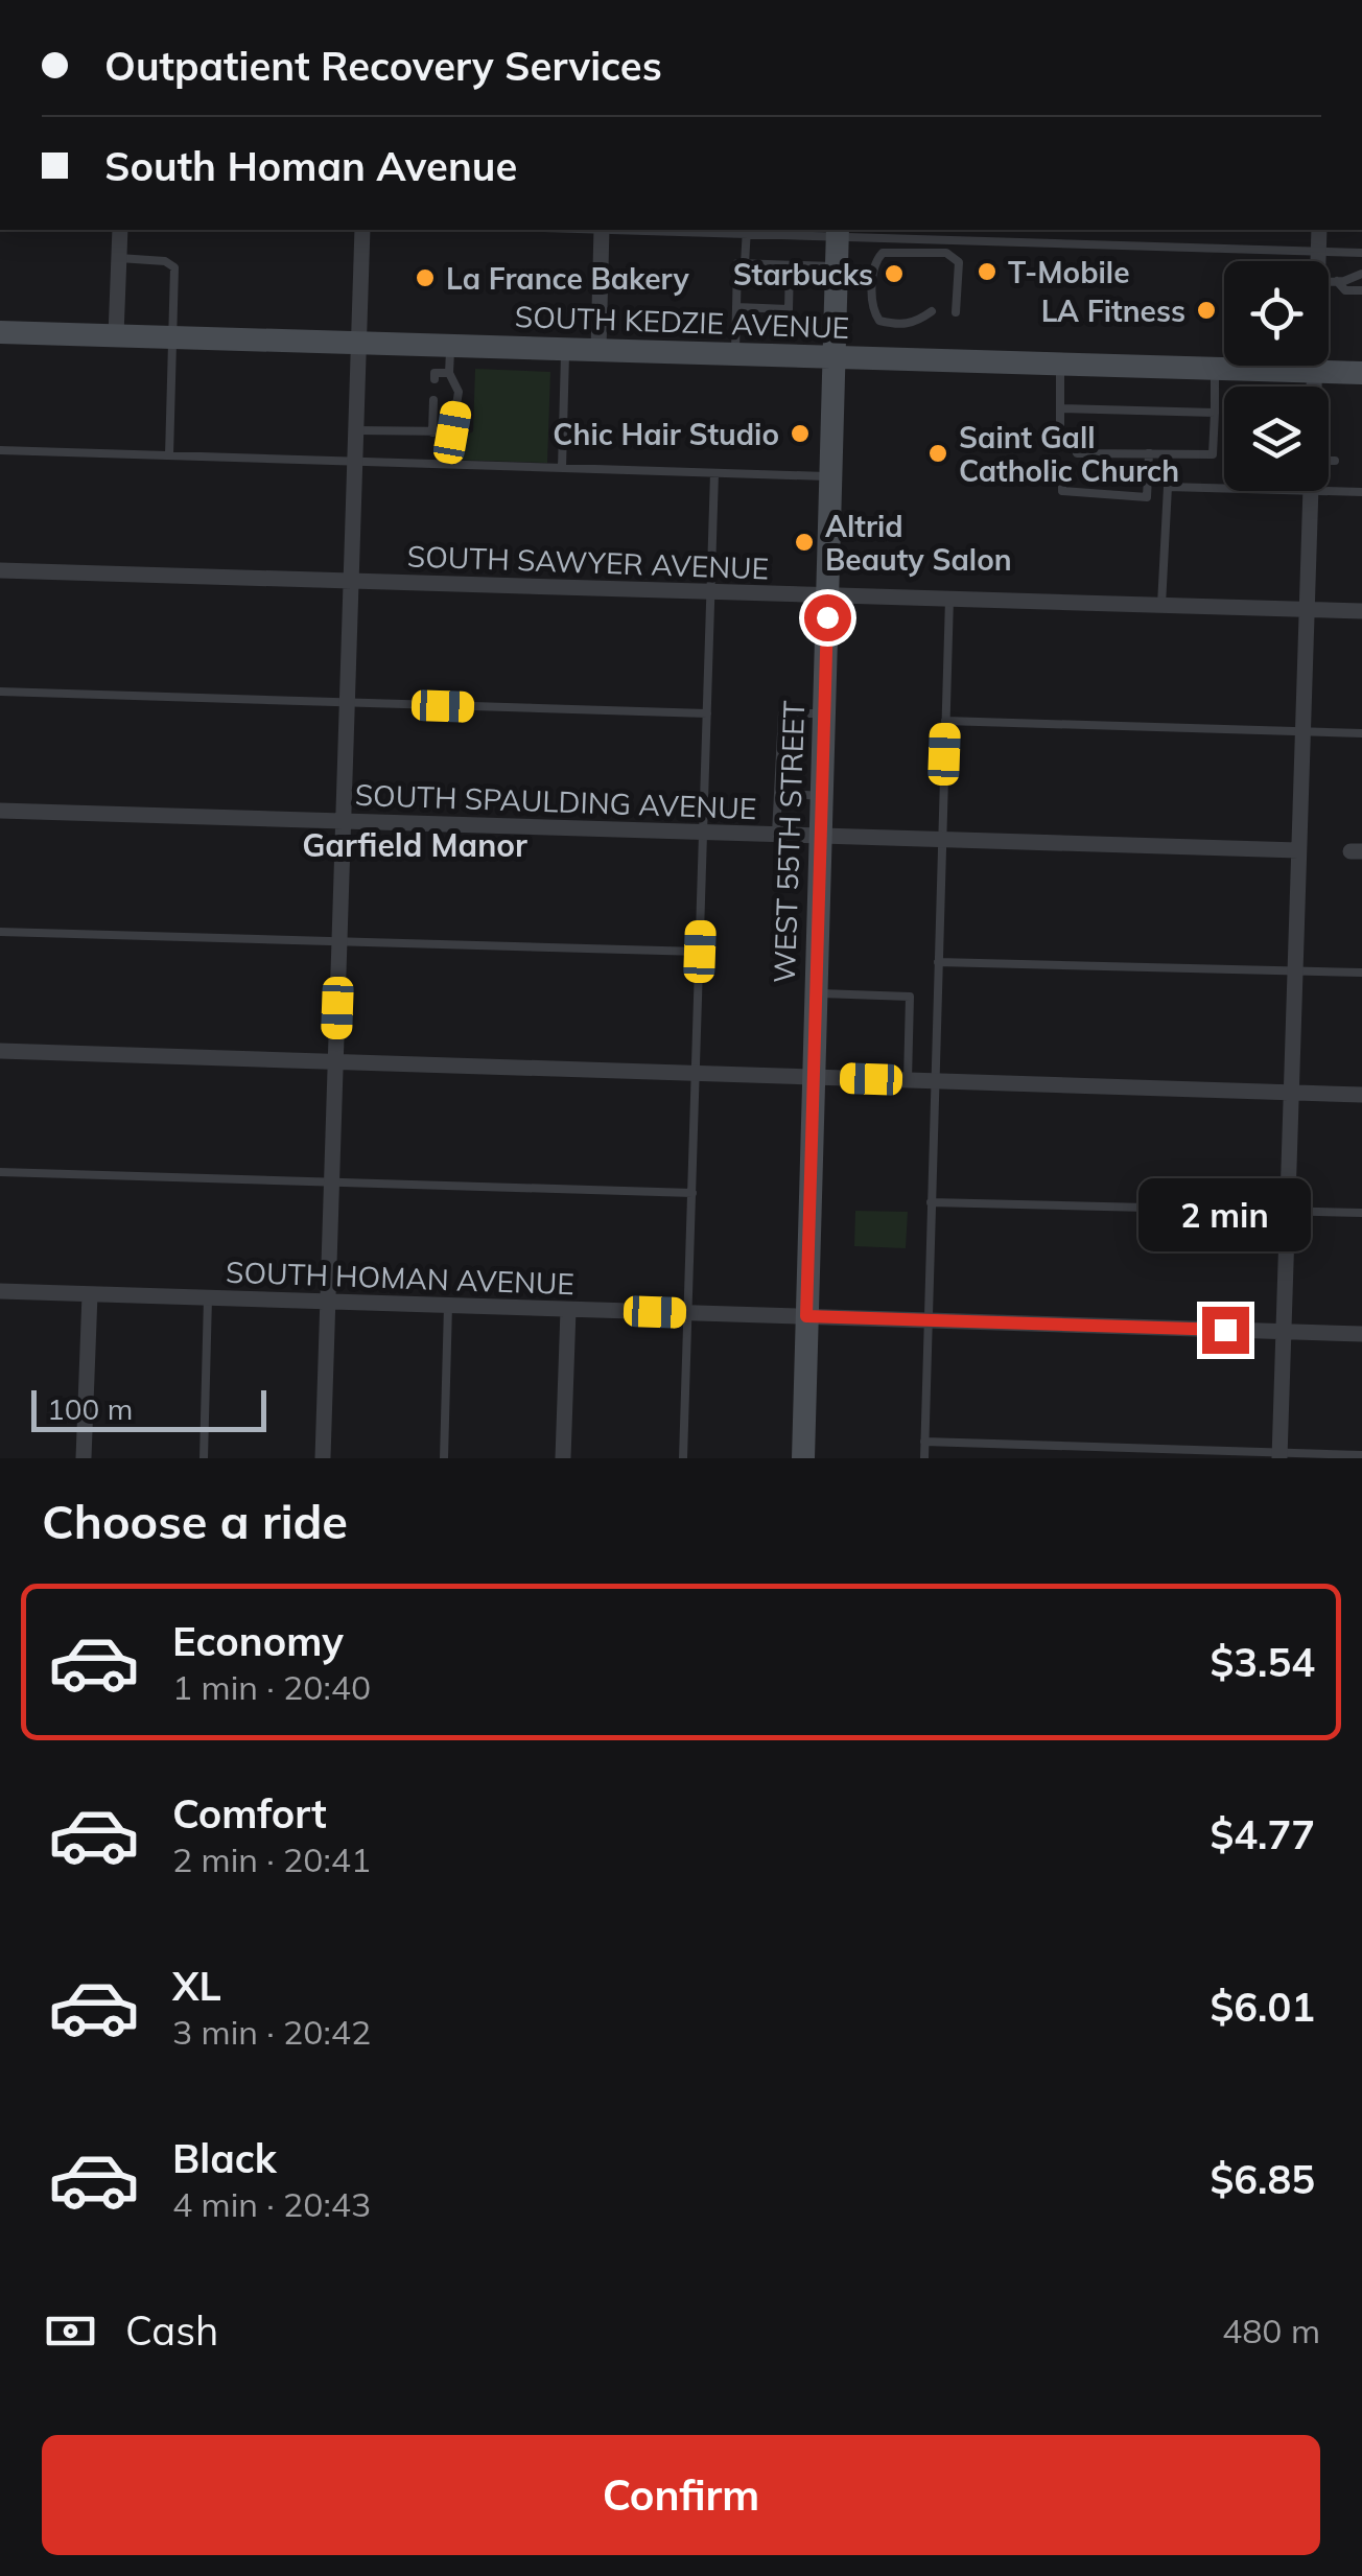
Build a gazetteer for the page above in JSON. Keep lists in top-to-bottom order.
{
  "streets": {
    "main road": ["SOUTH KEDZIE AVENUE", "WEST 55TH STREET"],
    "street": ["SOUTH SAWYER AVENUE", "SOUTH SPAULDING AVENUE", "SOUTH HOMAN AVENUE"]
  },
  "crossings": [
    ["SOUTH KEDZIE AVENUE", "WEST 55TH STREET"],
    ["SOUTH SAWYER AVENUE", "WEST 55TH STREET"],
    ["SOUTH SPAULDING AVENUE", "WEST 55TH STREET"],
    ["WEST 55TH STREET", "SOUTH HOMAN AVENUE"]
  ],
  "districts": ["Garfield Manor"],
  "places": [
    "T-Mobile",
    "Starbucks",
    "La France Bakery",
    "LA Fitness",
    "Chic Hair Studio",
    "Saint Gall Catholic Church",
    "Altrid Beauty Salon"
  ],
  "scale_bar": "100 m",
  "page": {
    "banner": ["Outpatient Recovery Services", "South Homan Avenue"],
    "bubble": "2 min",
    "scale": "100 m",
    "heading": "Choose a ride",
    "list": [
      {
        "name": "Economy",
        "note": "1 min · 20:40",
        "value": "$3.54"
      },
      {
        "name": "Comfort",
        "note": "2 min · 20:41",
        "value": "$4.77"
      },
      {
        "name": "XL",
        "note": "3 min · 20:42",
        "value": "$6.01"
      },
      {
        "name": "Black",
        "note": "4 min · 20:43",
        "value": "$6.85"
      }
    ],
    "pay": ["Cash", "480 m"],
    "buttons": "Confirm"
  }
}
